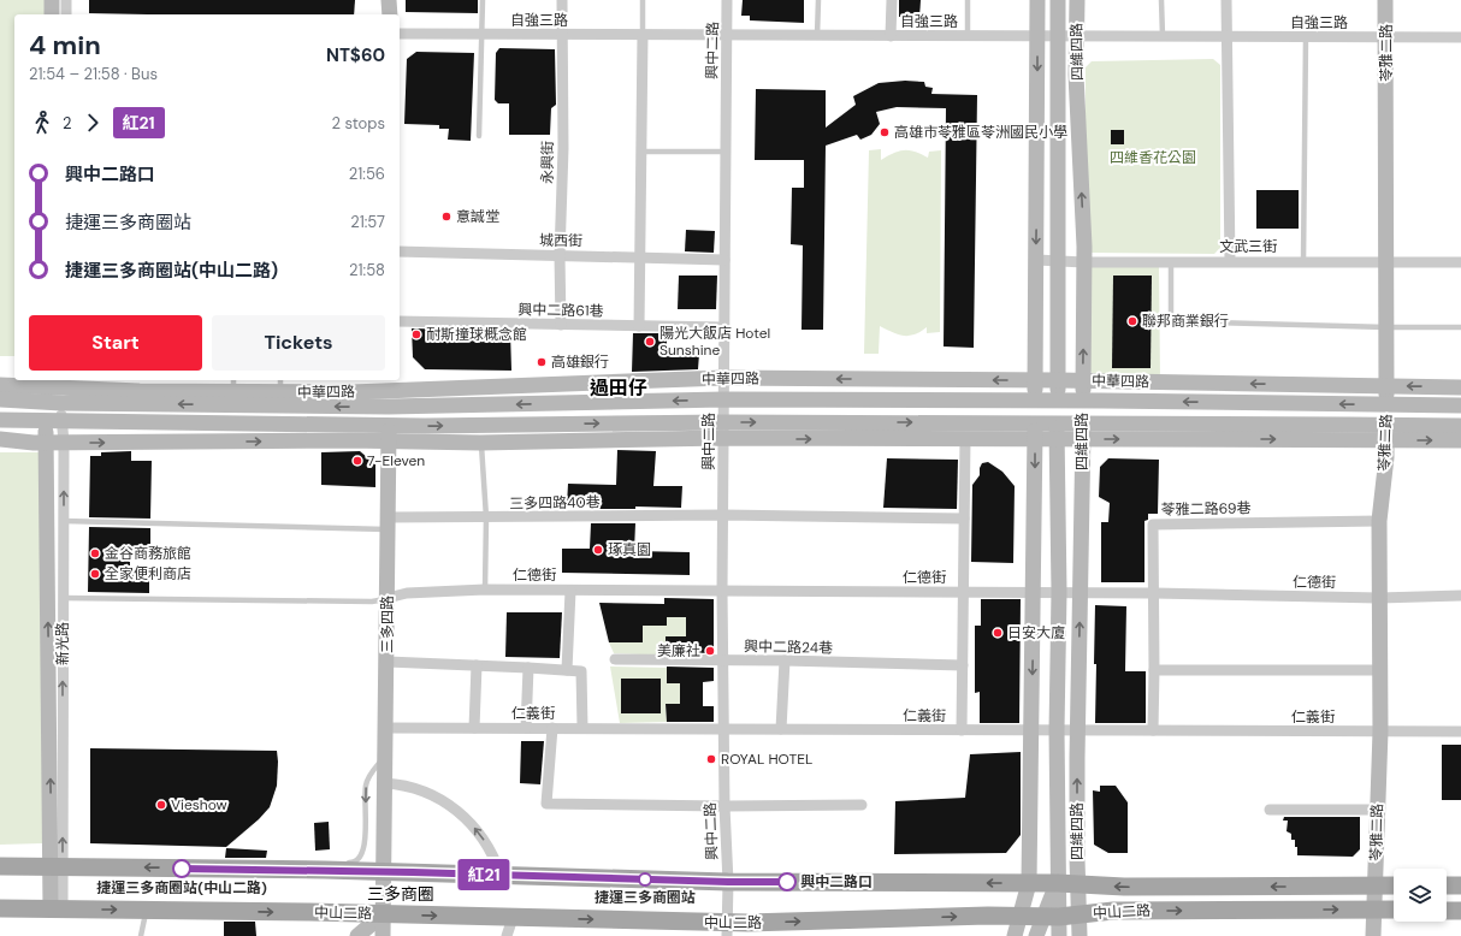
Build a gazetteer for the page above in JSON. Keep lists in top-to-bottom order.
{
  "streets": {
    "main road": ["中山二路"],
    "street": [
      "自強三路",
      "興中二路",
      "四維四路",
      "苓雅二路",
      "永興街",
      "城西街",
      "文武三街",
      "興中二路61巷",
      "中華四路",
      "三多四路40巷",
      "苓雅二路69巷",
      "仁德街",
      "三多四路",
      "新光路",
      "興中二路24巷",
      "仁義街"
    ]
  },
  "crossings": [
    ["自強三路", "興中二路"],
    ["自強三路", "四維四路"],
    ["自強三路", "苓雅二路"],
    ["自強三路", "永興街"],
    ["興中二路", "城西街"],
    ["興中二路", "興中二路61巷"],
    ["興中二路", "中華四路"],
    ["興中二路", "三多四路40巷"],
    ["興中二路", "仁德街"],
    ["興中二路", "興中二路24巷"],
    ["興中二路", "仁義街"],
    ["興中二路", "中山二路"],
    ["四維四路", "文武三街"],
    ["四維四路", "中華四路"],
    ["四維四路", "仁德街"],
    ["四維四路", "仁義街"],
    ["四維四路", "中山二路"],
    ["苓雅二路", "文武三街"],
    ["苓雅二路", "中華四路"],
    ["苓雅二路", "苓雅二路69巷"],
    ["苓雅二路", "仁德街"],
    ["苓雅二路", "仁義街"],
    ["苓雅二路", "中山二路"],
    ["永興街", "城西街"],
    ["永興街", "興中二路61巷"],
    ["中華四路", "三多四路"],
    ["中華四路", "新光路"],
    ["三多四路40巷", "三多四路"],
    ["苓雅二路69巷", "仁德街"],
    ["苓雅二路69巷", "仁義街"],
    ["仁德街", "三多四路"],
    ["三多四路", "仁義街"],
    ["三多四路", "中山二路"],
    ["新光路", "中山二路"]
  ],
  "one_way": ["新光路"],
  "districts": ["過田仔", "三多商圈"],
  "parks": ["四維香花公園"],
  "places": [
    "高雄市苓雅區苓洲國民小學",
    "意誠堂",
    "聯邦商業銀行",
    "耐斯撞球概念館",
    "陽光大飯店 Hotel Sunshine",
    "高雄銀行",
    "7-Eleven",
    "琢真園",
    "金谷商務旅館",
    "全家便利商店",
    "日安大廈",
    "美廉社",
    "ROYAL HOTEL",
    "Vieshow",
    "捷運三多商圈站(中山二路)",
    "捷運三多商圈站",
    "興中二路口"
  ],
  "lines": ["bus line 紅21"],
  "page": {
    "on_map": "紅21",
    "heading": ["4 min", "21:54 – 21:58 · Bus", "NT$60"],
    "legs": ["2", "紅21", "2 stops"],
    "list": [
      {
        "name": "興中二路口",
        "value": "21:56"
      },
      {
        "name": "捷運三多商圈站",
        "value": "21:57"
      },
      {
        "name": "捷運三多商圈站(中山二路)",
        "value": "21:58"
      }
    ],
    "buttons": ["Start", "Tickets"]
  }
}
